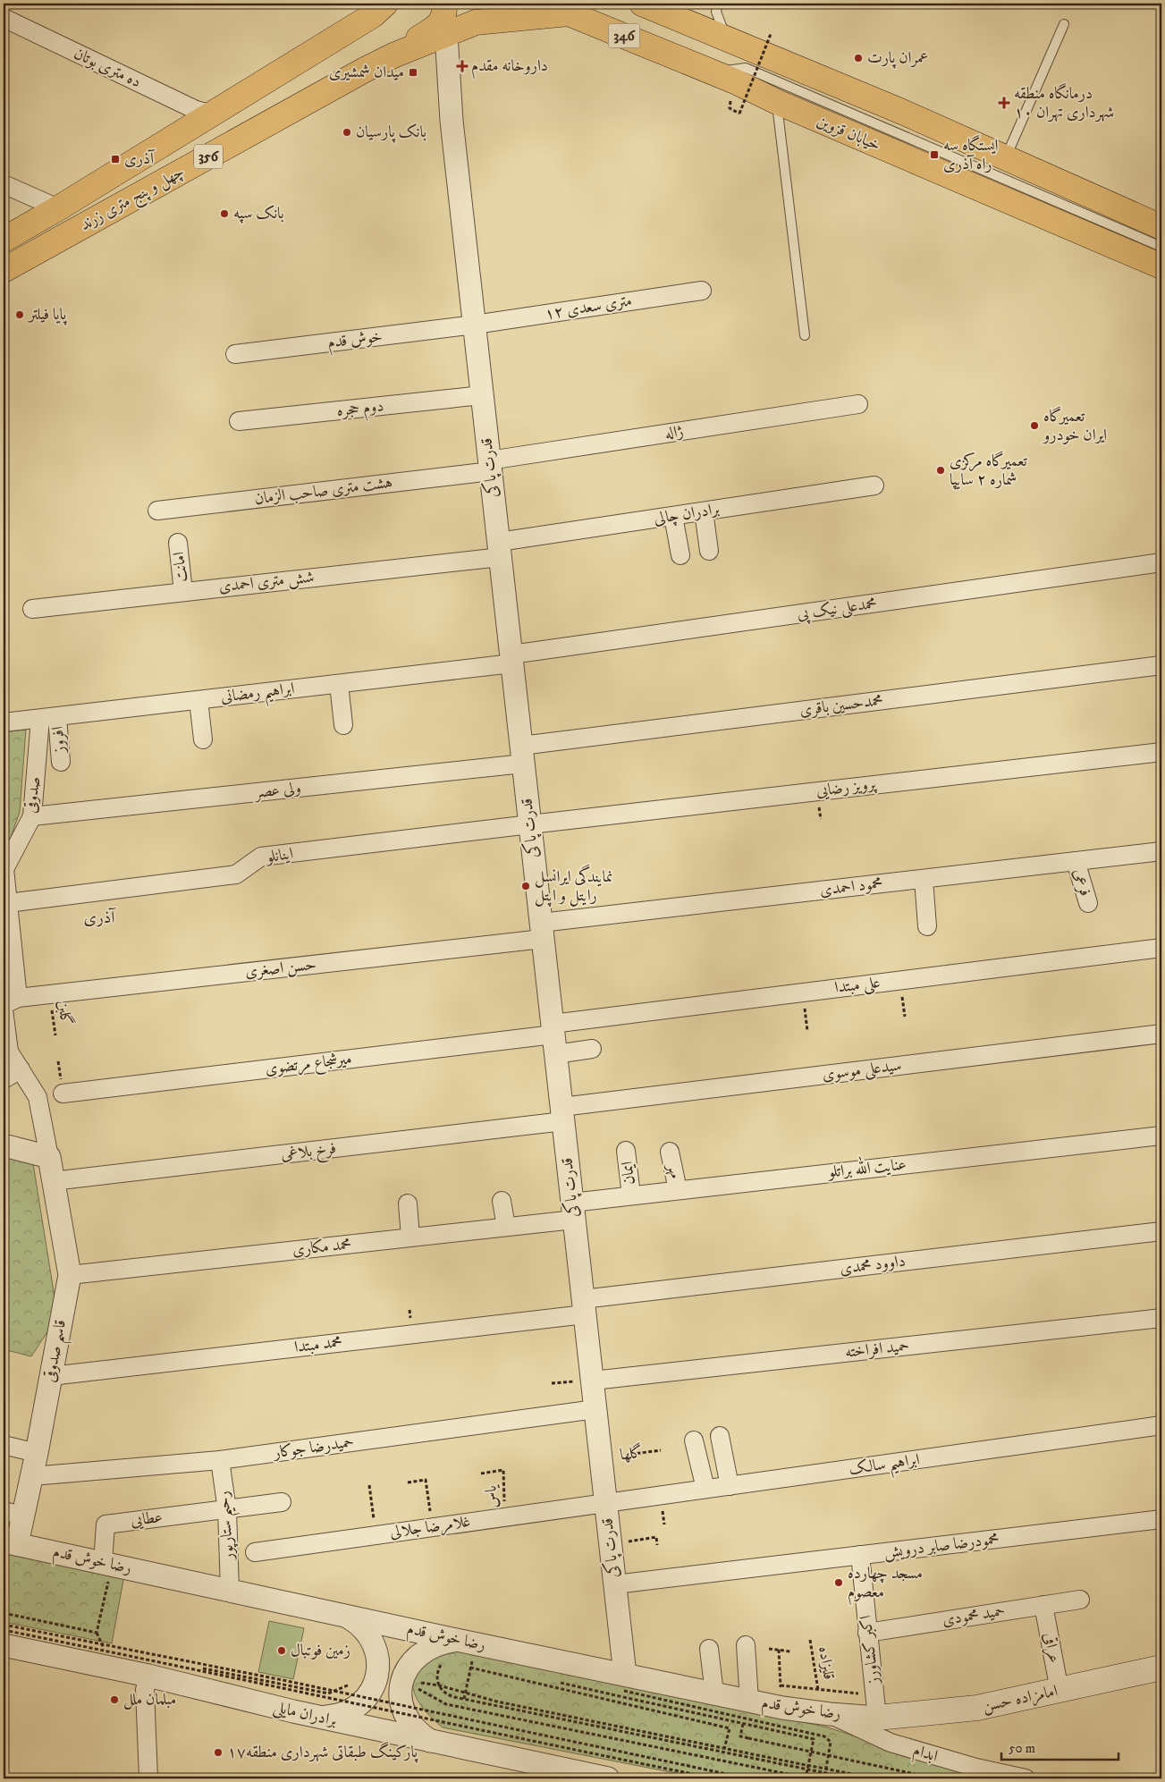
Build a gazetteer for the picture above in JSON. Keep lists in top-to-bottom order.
{
  "streets": {
    "main road": [
      "346",
      "خیابان قزوین",
      "356",
      "چهل و پنج متری زرند",
      "امامزاده حسن"
    ],
    "street": [
      "ده متری بوتان",
      "۱۲ متری سعدی",
      "خوش قدم",
      "دوم حجره",
      "ژاله",
      "قدرت پاکی",
      "هشت متری صاحب الزمان",
      "برادران چالی",
      "امانت",
      "شش متری احمدی",
      "محمدعلی نیک پی",
      "ابراهیم رمضانی",
      "محمدحسین باقری",
      "افروز",
      "پرویز رضایی",
      "ولی عصر",
      "صدوقی",
      "اینانلو",
      "فرعی",
      "محمود احمدی",
      "حسن اصغری",
      "علی مبتدا",
      "میرشجاع مرتضوی",
      "سیدعلی موسوی",
      "فرخ بلاغی",
      "عنایت الله براتلو",
      "مهر",
      "ایمان",
      "محمد مکاری",
      "داوود محمدی",
      "محمد مبتدا",
      "حمید افراخته",
      "قاسم صدوقی",
      "حمیدرضا جوکار",
      "ابراهیم سالک",
      "عطایی",
      "رحیم ستارپور",
      "غلامرضا جلالی",
      "محمودرضا صابر درویش",
      "رضا خوش قدم",
      "حمید محمودی",
      "عراقی",
      "اکبر کشاورز",
      "برادران مایلی",
      "ابدام"
    ],
    "path": [
      "گلبن",
      "گلها",
      "یاس",
      "قلیزاده"
    ]
  },
  "crossings": [
    ["ده متری بوتان", "چهل و پنج متری زرند"],
    ["خیابان قزوین", "چهل و پنج متری زرند"],
    ["چهل و پنج متری زرند", "قدرت پاکی"],
    ["۱۲ متری سعدی", "خوش قدم"],
    ["۱۲ متری سعدی", "قدرت پاکی"],
    ["خوش قدم", "قدرت پاکی"],
    ["دوم حجره", "قدرت پاکی"],
    ["ژاله", "قدرت پاکی"],
    ["ژاله", "هشت متری صاحب الزمان"],
    ["قدرت پاکی", "هشت متری صاحب الزمان"],
    ["قدرت پاکی", "برادران چالی"],
    ["قدرت پاکی", "شش متری احمدی"],
    ["قدرت پاکی", "محمدعلی نیک پی"],
    ["قدرت پاکی", "ابراهیم رمضانی"],
    ["قدرت پاکی", "محمدحسین باقری"],
    ["قدرت پاکی", "پرویز رضایی"],
    ["قدرت پاکی", "ولی عصر"],
    ["قدرت پاکی", "اینانلو"],
    ["قدرت پاکی", "محمود احمدی"],
    ["قدرت پاکی", "حسن اصغری"],
    ["قدرت پاکی", "علی مبتدا"],
    ["قدرت پاکی", "میرشجاع مرتضوی"],
    ["قدرت پاکی", "سیدعلی موسوی"],
    ["قدرت پاکی", "فرخ بلاغی"],
    ["قدرت پاکی", "عنایت الله براتلو"],
    ["قدرت پاکی", "محمد مکاری"],
    ["قدرت پاکی", "داوود محمدی"],
    ["قدرت پاکی", "محمد مبتدا"],
    ["قدرت پاکی", "حمید افراخته"],
    ["قدرت پاکی", "حمیدرضا جوکار"],
    ["قدرت پاکی", "گلها"],
    ["قدرت پاکی", "ابراهیم سالک"],
    ["قدرت پاکی", "غلامرضا جلالی"],
    ["قدرت پاکی", "محمودرضا صابر درویش"],
    ["قدرت پاکی", "رضا خوش قدم"],
    ["برادران چالی", "شش متری احمدی"],
    ["امانت", "شش متری احمدی"],
    ["محمدعلی نیک پی", "ابراهیم رمضانی"],
    ["ابراهیم رمضانی", "افروز"],
    ["ابراهیم رمضانی", "صدوقی"],
    ["محمدحسین باقری", "ولی عصر"],
    ["افروز", "صدوقی"],
    ["پرویز رضایی", "اینانلو"],
    ["ولی عصر", "صدوقی"],
    ["صدوقی", "اینانلو"],
    ["صدوقی", "حسن اصغری"],
    ["فرعی", "محمود احمدی"],
    ["محمود احمدی", "حسن اصغری"],
    ["حسن اصغری", "گلبن"],
    ["علی مبتدا", "میرشجاع مرتضوی"],
    ["سیدعلی موسوی", "فرخ بلاغی"],
    ["فرخ بلاغی", "قاسم صدوقی"],
    ["عنایت الله براتلو", "مهر"],
    ["عنایت الله براتلو", "ایمان"],
    ["عنایت الله براتلو", "محمد مکاری"],
    ["محمد مکاری", "قاسم صدوقی"],
    ["داوود محمدی", "محمد مبتدا"],
    ["محمد مبتدا", "قاسم صدوقی"],
    ["قاسم صدوقی", "حمیدرضا جوکار"],
    ["قاسم صدوقی", "رضا خوش قدم"],
    ["حمیدرضا جوکار", "رحیم ستارپور"],
    ["ابراهیم سالک", "غلامرضا جلالی"],
    ["یاس", "غلامرضا جلالی"],
    ["عطایی", "رحیم ستارپور"],
    ["عطایی", "رضا خوش قدم"],
    ["رحیم ستارپور", "رضا خوش قدم"],
    ["محمودرضا صابر درویش", "اکبر کشاورز"],
    ["رضا خوش قدم", "اکبر کشاورز"],
    ["رضا خوش قدم", "امامزاده حسن"],
    ["رضا خوش قدم", "ابدام"],
    ["حمید محمودی", "عراقی"],
    ["حمید محمودی", "اکبر کشاورز"],
    ["عراقی", "امامزاده حسن"],
    ["اکبر کشاورز", "امامزاده حسن"]
  ],
  "districts": ["آذری"],
  "places": {
    "other": [
      "عمران پارت",
      "بانک پارسیان",
      "بانک سپه",
      "پایا فیلتر",
      "تعمیرگاه ایران خودرو",
      "تعمیرگاه مرکزی شماره ۲ سایپا",
      "نمایندگی ایرانسل رایتل و اپتل",
      "مسجد چهارده معصوم",
      "زمین فوتبال",
      "مبلمان ملل",
      "پارکینگ طبقاتی شهرداری منطقه۱۷"
    ],
    "health": ["داروخانه مقدم", "درمانگاه منطقه ۱۰ شهرداری تهران"],
    "transit": ["میدان شمشیری", "ایستگاه سه راه آذری", "آذری"]
  },
  "scale_bar": "50 m"
}
